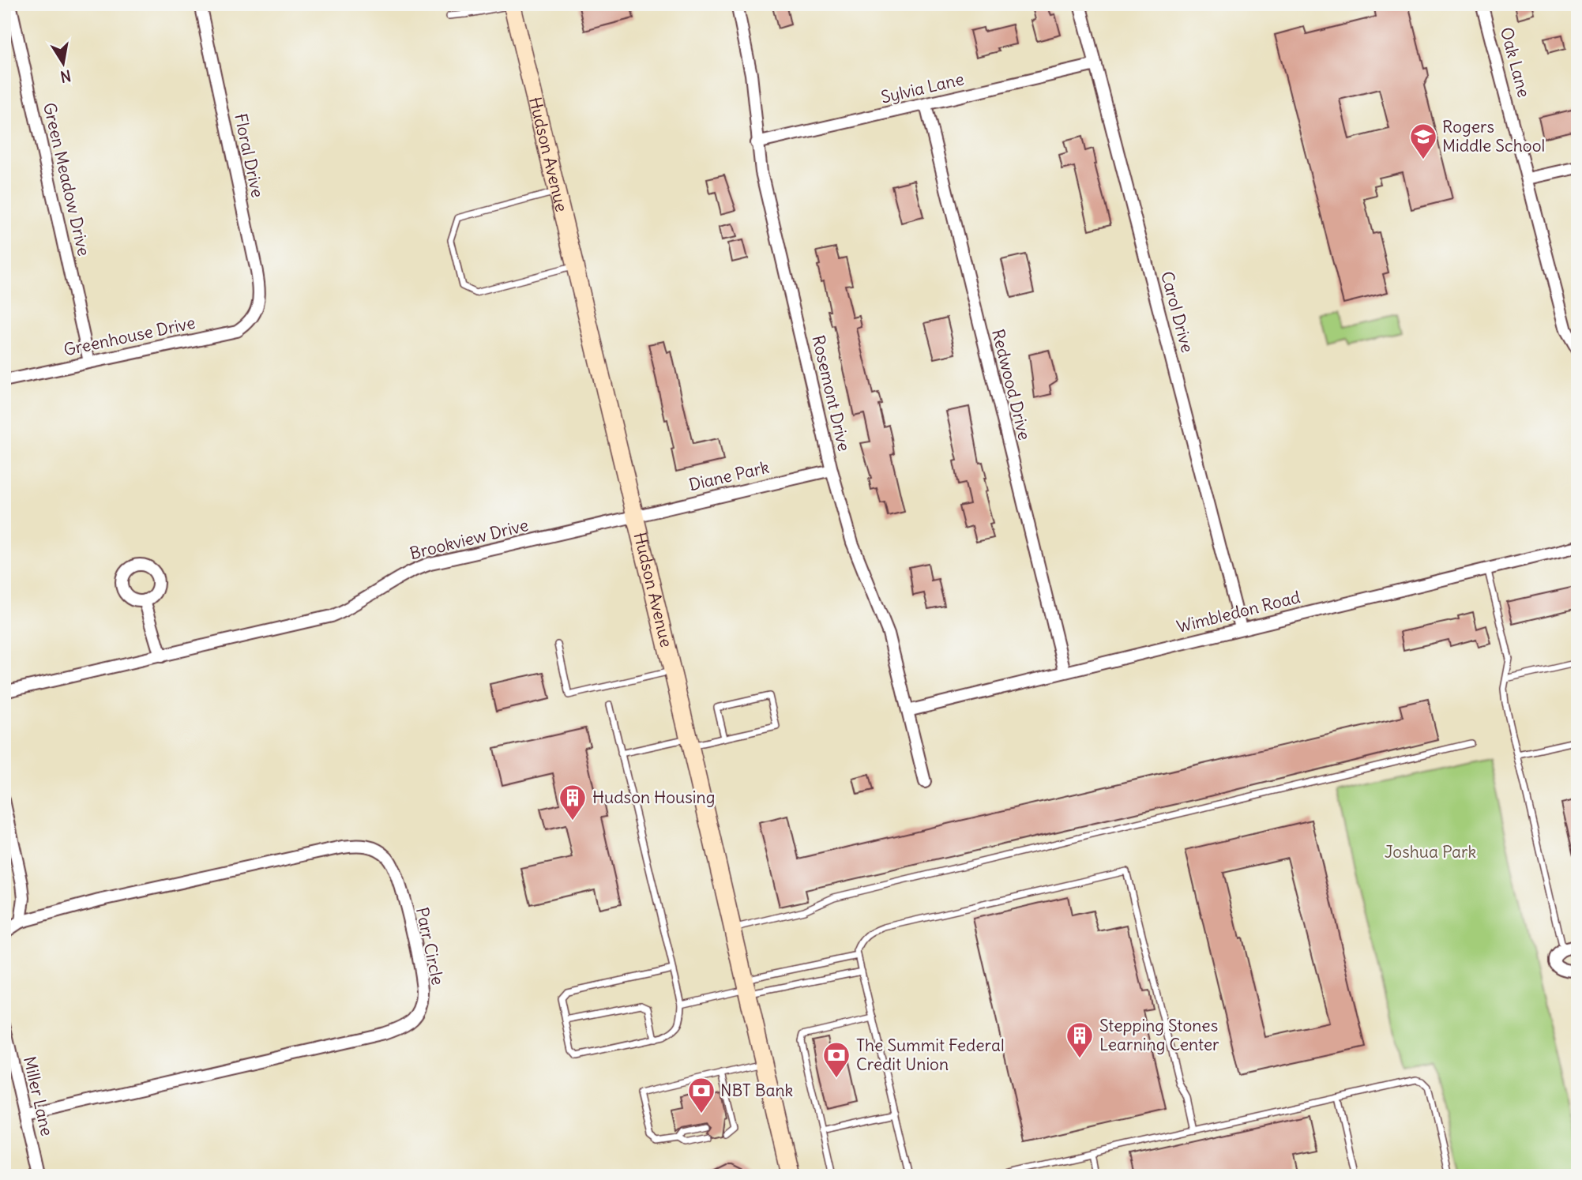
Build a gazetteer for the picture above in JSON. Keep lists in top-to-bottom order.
{
  "streets": {
    "main road": ["Hudson Avenue"],
    "street": [
      "Oak Lane",
      "Sylvia Lane",
      "Floral Drive",
      "Green Meadow Drive",
      "Carol Drive",
      "Greenhouse Drive",
      "Redwood Drive",
      "Rosemont Drive",
      "Diane Park",
      "Brookview Drive",
      "Wimbledon Road",
      "Parr Circle",
      "Miller Lane"
    ]
  },
  "crossings": [
    ["Sylvia Lane", "Carol Drive"],
    ["Sylvia Lane", "Redwood Drive"],
    ["Sylvia Lane", "Rosemont Drive"],
    ["Hudson Avenue", "Diane Park"],
    ["Hudson Avenue", "Brookview Drive"],
    ["Floral Drive", "Greenhouse Drive"],
    ["Green Meadow Drive", "Greenhouse Drive"],
    ["Carol Drive", "Wimbledon Road"],
    ["Redwood Drive", "Wimbledon Road"],
    ["Rosemont Drive", "Diane Park"],
    ["Rosemont Drive", "Wimbledon Road"],
    ["Diane Park", "Brookview Drive"],
    ["Parr Circle", "Miller Lane"]
  ],
  "parks": ["Joshua Park"],
  "places": {
    "school or university": ["Rogers Middle School"],
    "building": ["Hudson Housing", "Stepping Stones Learning Center"],
    "bank": ["The Summit Federal Credit Union", "NBT Bank"]
  },
  "north": "bottom"
}
